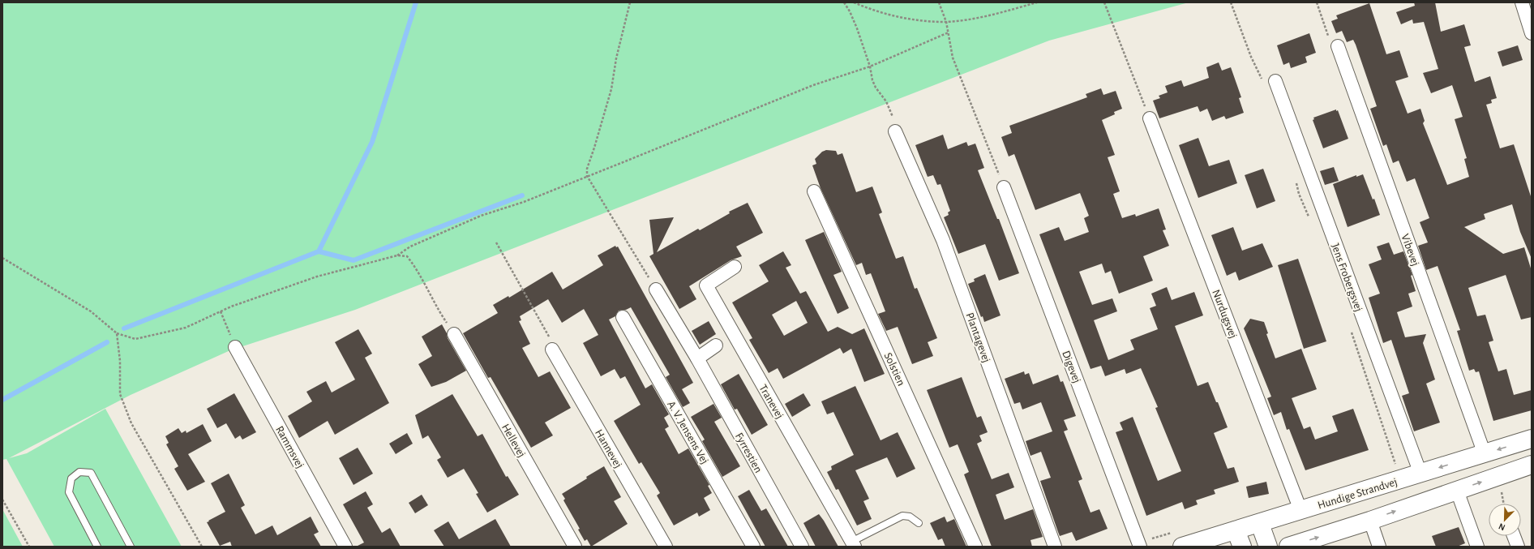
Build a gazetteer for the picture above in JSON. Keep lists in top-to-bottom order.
{
  "streets": {
    "main road": ["Hundige Strandvej"],
    "street": [
      "Vibevej",
      "Jens Frobergsvej",
      "Nurdugsvej",
      "Plantagevej",
      "Digevej",
      "Solstien",
      "Tranevej",
      "A. V. Jensens Vej",
      "Hellevej",
      "Rammsvej",
      "Hannevej",
      "Fyrrestien"
    ]
  },
  "crossings": [
    ["Vibevej", "Hundige Strandvej"],
    ["Jens Frobergsvej", "Hundige Strandvej"],
    ["Nurdugsvej", "Hundige Strandvej"]
  ],
  "north": "bottom left"
}
